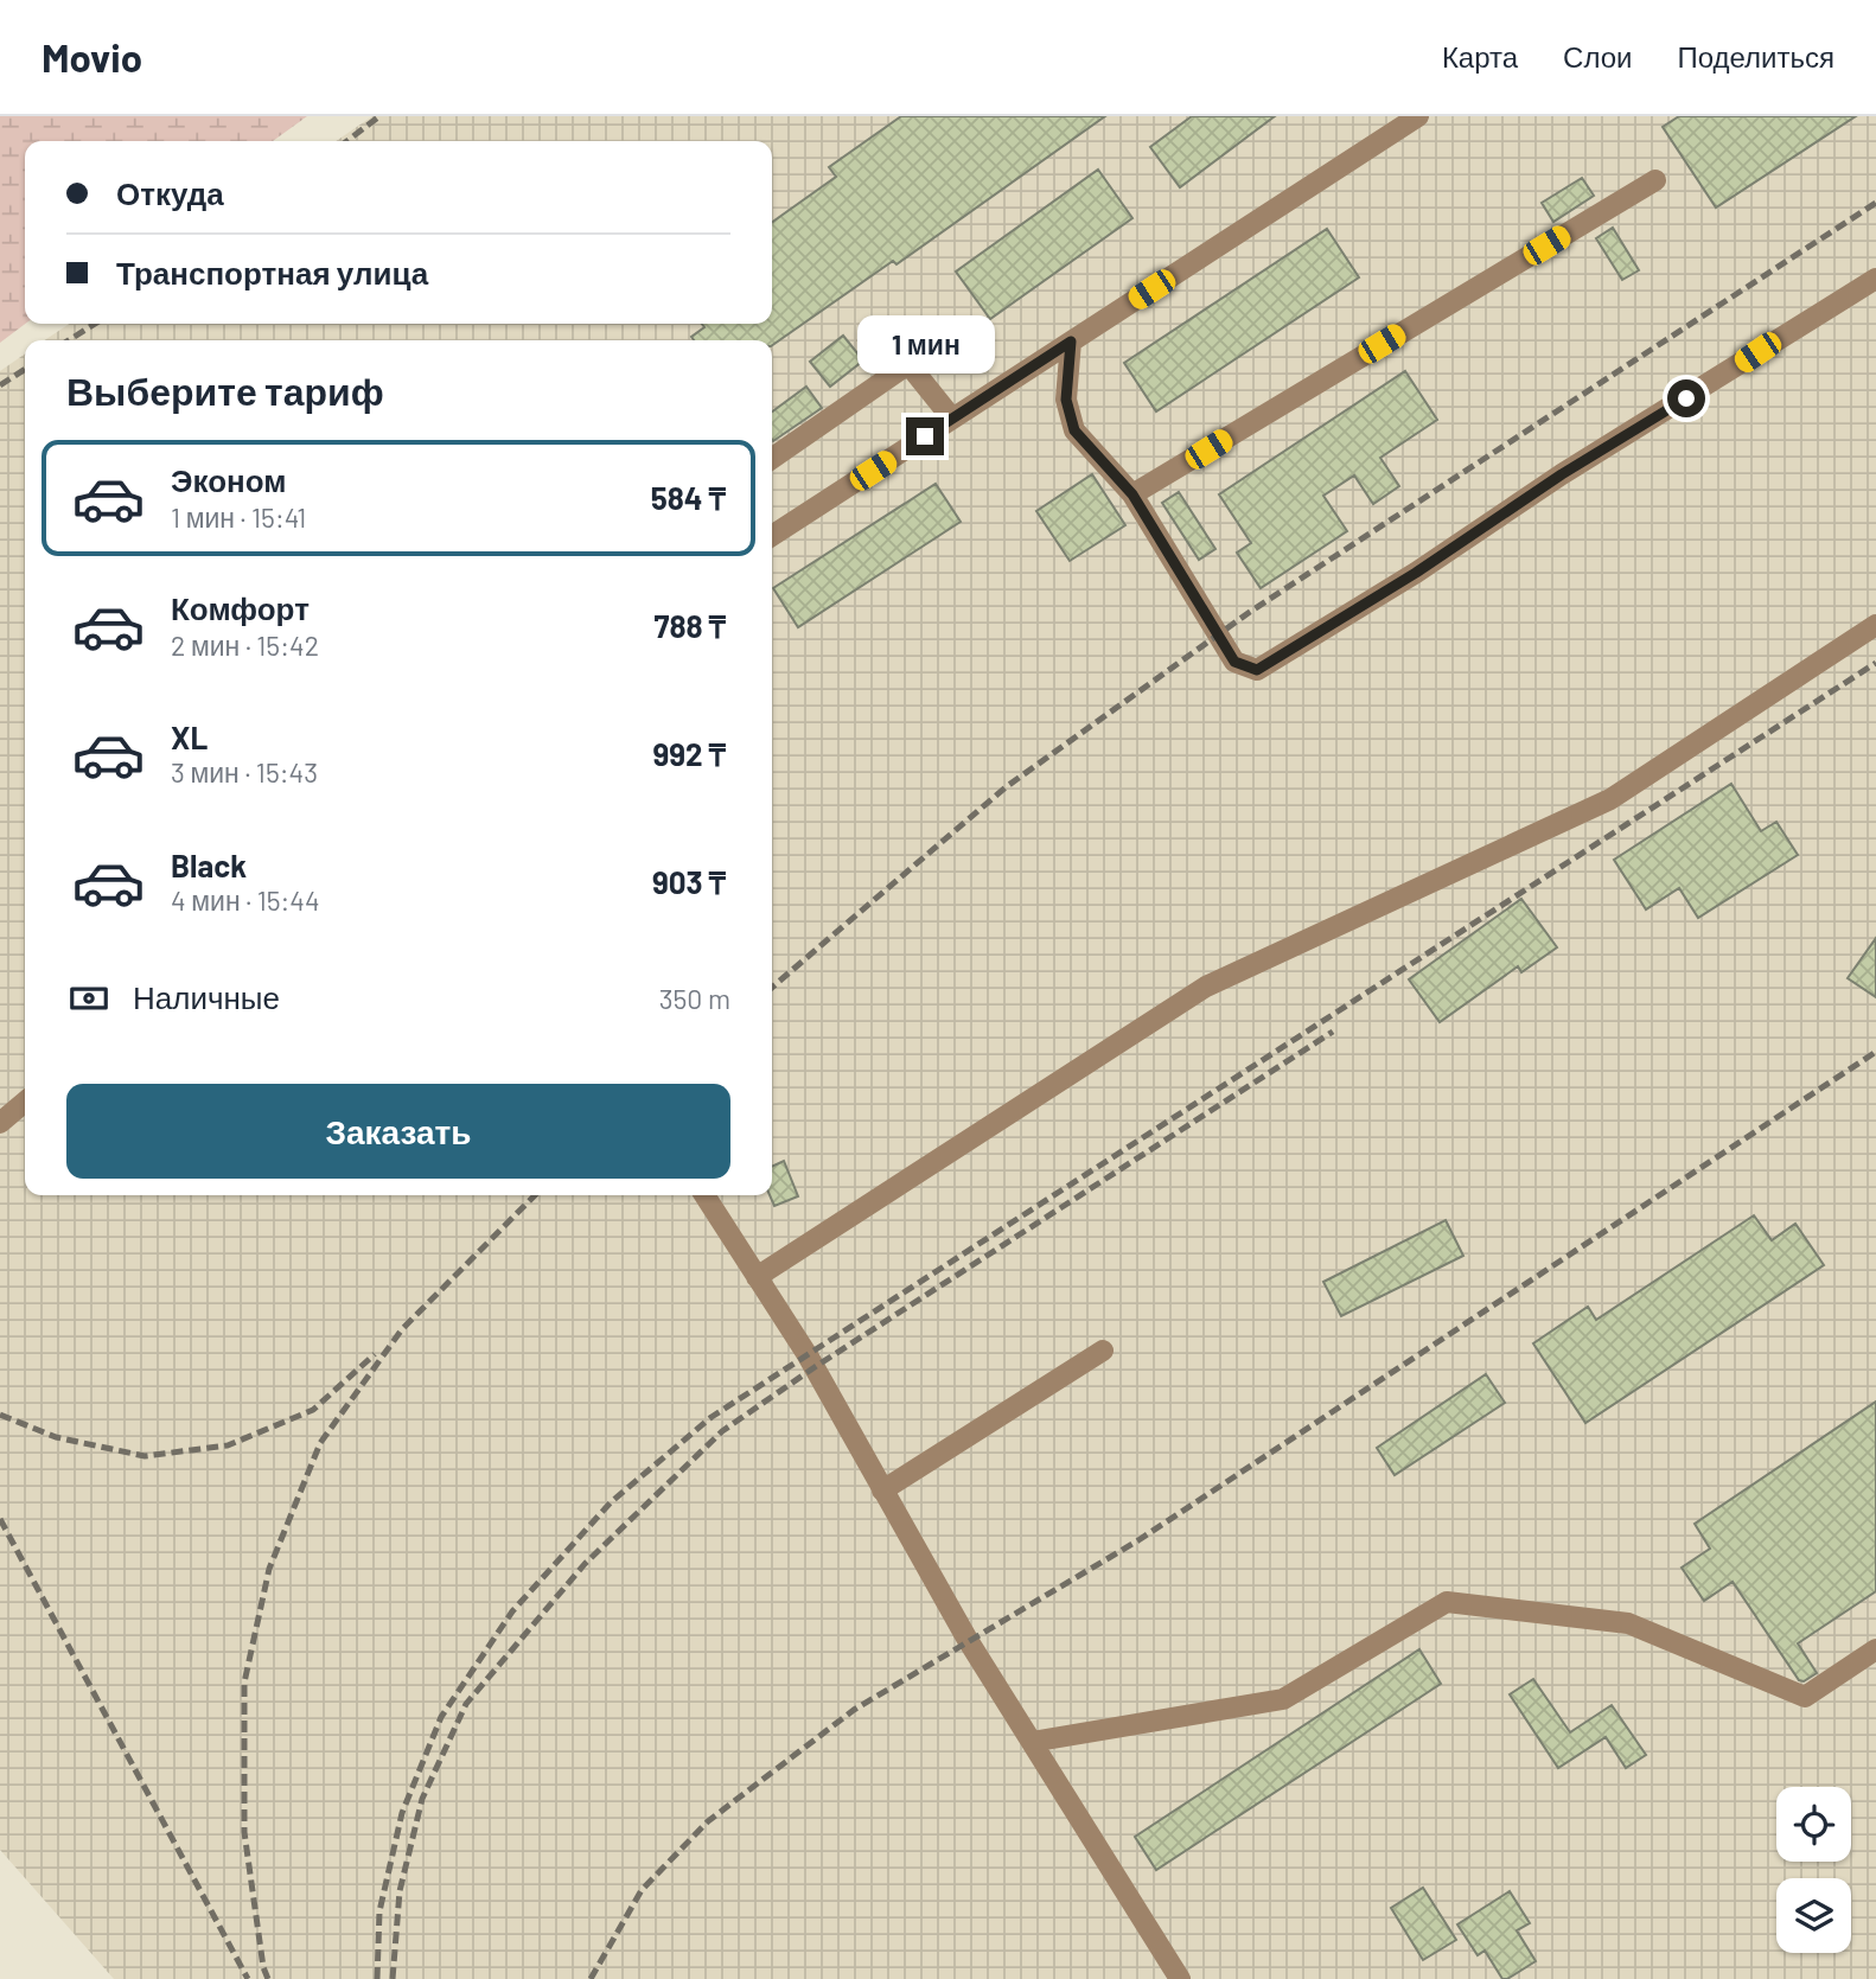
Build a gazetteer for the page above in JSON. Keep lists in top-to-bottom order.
{
  "page": {
    "header": "Movio",
    "nav": ["Карта", "Слои", "Поделиться"],
    "banner": ["Откуда", "Транспортная улица"],
    "bubble": "1 мин",
    "heading": "Выберите тариф",
    "list": [
      {
        "name": "Эконом",
        "note": "1 мин · 15:41",
        "value": "584 ₸"
      },
      {
        "name": "Комфорт",
        "note": "2 мин · 15:42",
        "value": "788 ₸"
      },
      {
        "name": "XL",
        "note": "3 мин · 15:43",
        "value": "992 ₸"
      },
      {
        "name": "Black",
        "note": "4 мин · 15:44",
        "value": "903 ₸"
      }
    ],
    "pay": ["Наличные", "350 m"],
    "buttons": "Заказать"
  }
}
